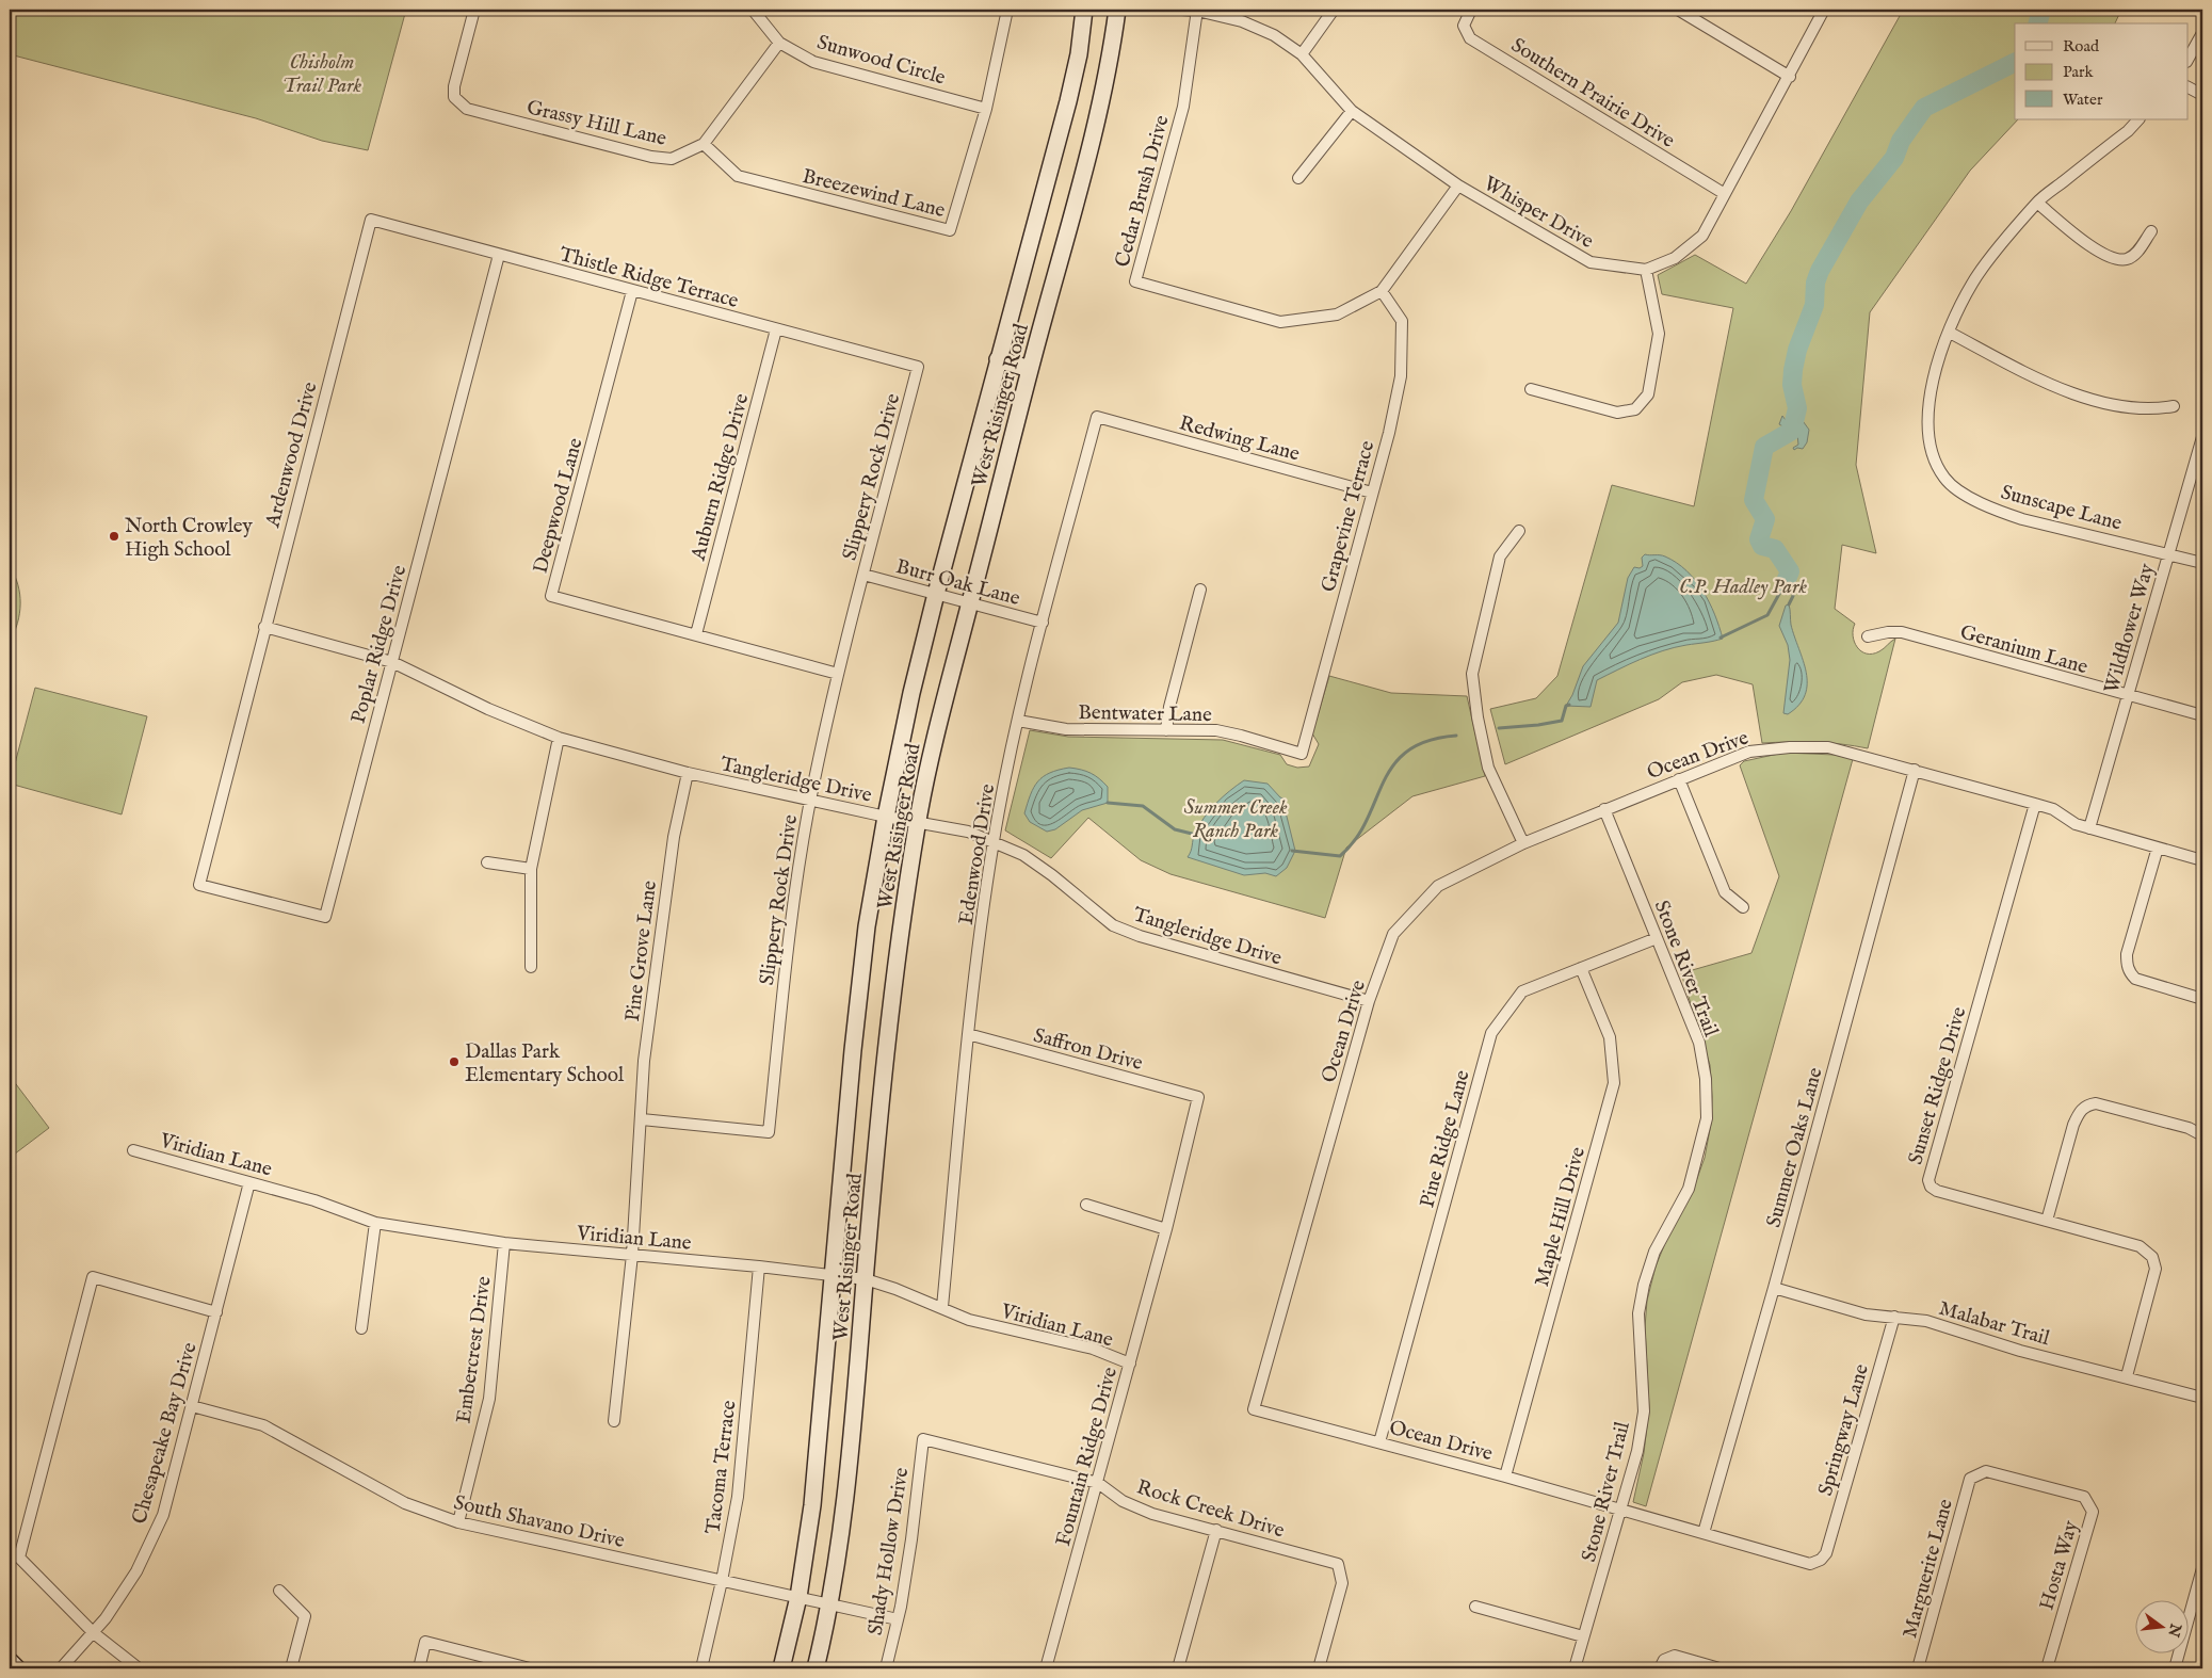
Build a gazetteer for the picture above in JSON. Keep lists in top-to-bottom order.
{
  "streets": {
    "main road": ["West Risinger Road"],
    "street": [
      "Sunwood Circle",
      "Southern Prairie Drive",
      "Grassy Hill Lane",
      "Cedar Brush Drive",
      "Breezewind Lane",
      "Whisper Drive",
      "Thistle Ridge Terrace",
      "Redwing Lane",
      "Ardenwood Drive",
      "Auburn Ridge Drive",
      "Slippery Rock Drive",
      "Deepwood Lane",
      "Sunscape Lane",
      "Grapevine Terrace",
      "Burr Oak Lane",
      "Wildflower Way",
      "Poplar Ridge Drive",
      "Geranium Lane",
      "Bentwater Lane",
      "Ocean Drive",
      "Tangleridge Drive",
      "Edenwood Drive",
      "Pine Grove Lane",
      "Stone River Trail",
      "Saffron Drive",
      "Sunset Ridge Drive",
      "Pine Ridge Lane",
      "Summer Oaks Lane",
      "Viridian Lane",
      "Maple Hill Drive",
      "Malabar Trail",
      "Embercrest Drive",
      "Springway Lane",
      "Chesapeake Bay Drive",
      "Fountain Ridge Drive",
      "Tacoma Terrace",
      "Rock Creek Drive",
      "South Shavano Drive",
      "Shady Hollow Drive",
      "Hosta Way",
      "Marguerite Lane"
    ]
  },
  "crossings": [
    ["Sunwood Circle", "Grassy Hill Lane"],
    ["Sunwood Circle", "Breezewind Lane"],
    ["Southern Prairie Drive", "Whisper Drive"],
    ["Grassy Hill Lane", "Breezewind Lane"],
    ["Cedar Brush Drive", "Whisper Drive"],
    ["Cedar Brush Drive", "Grapevine Terrace"],
    ["Thistle Ridge Terrace", "Ardenwood Drive"],
    ["Thistle Ridge Terrace", "Auburn Ridge Drive"],
    ["Thistle Ridge Terrace", "Slippery Rock Drive"],
    ["Thistle Ridge Terrace", "Deepwood Lane"],
    ["Thistle Ridge Terrace", "Poplar Ridge Drive"],
    ["West Risinger Road", "Burr Oak Lane"],
    ["West Risinger Road", "Tangleridge Drive"],
    ["West Risinger Road", "Viridian Lane"],
    ["West Risinger Road", "South Shavano Drive"],
    ["Redwing Lane", "Grapevine Terrace"],
    ["Redwing Lane", "Edenwood Drive"],
    ["Ardenwood Drive", "Poplar Ridge Drive"],
    ["Ardenwood Drive", "Tangleridge Drive"],
    ["Auburn Ridge Drive", "Deepwood Lane"],
    ["Slippery Rock Drive", "Deepwood Lane"],
    ["Slippery Rock Drive", "Burr Oak Lane"],
    ["Slippery Rock Drive", "Tangleridge Drive"],
    ["Slippery Rock Drive", "Pine Grove Lane"],
    ["Sunscape Lane", "Wildflower Way"],
    ["Grapevine Terrace", "Bentwater Lane"],
    ["Burr Oak Lane", "Edenwood Drive"],
    ["Wildflower Way", "Geranium Lane"],
    ["Wildflower Way", "Ocean Drive"],
    ["Poplar Ridge Drive", "Tangleridge Drive"],
    ["Bentwater Lane", "Edenwood Drive"],
    ["Ocean Drive", "Tangleridge Drive"],
    ["Ocean Drive", "Stone River Trail"],
    ["Ocean Drive", "Sunset Ridge Drive"],
    ["Ocean Drive", "Pine Ridge Lane"],
    ["Ocean Drive", "Summer Oaks Lane"],
    ["Ocean Drive", "Maple Hill Drive"],
    ["Ocean Drive", "Springway Lane"],
    ["Tangleridge Drive", "Edenwood Drive"],
    ["Tangleridge Drive", "Pine Grove Lane"],
    ["Edenwood Drive", "Saffron Drive"],
    ["Edenwood Drive", "Viridian Lane"],
    ["Pine Grove Lane", "Viridian Lane"],
    ["Stone River Trail", "Pine Ridge Lane"],
    ["Saffron Drive", "Fountain Ridge Drive"],
    ["Sunset Ridge Drive", "Malabar Trail"],
    ["Pine Ridge Lane", "Maple Hill Drive"],
    ["Summer Oaks Lane", "Malabar Trail"],
    ["Viridian Lane", "Embercrest Drive"],
    ["Viridian Lane", "Chesapeake Bay Drive"],
    ["Viridian Lane", "Fountain Ridge Drive"],
    ["Viridian Lane", "Tacoma Terrace"],
    ["Malabar Trail", "Springway Lane"],
    ["Embercrest Drive", "South Shavano Drive"],
    ["Chesapeake Bay Drive", "South Shavano Drive"],
    ["Fountain Ridge Drive", "Rock Creek Drive"],
    ["Tacoma Terrace", "South Shavano Drive"],
    ["Rock Creek Drive", "Shady Hollow Drive"],
    ["South Shavano Drive", "Shady Hollow Drive"],
    ["Hosta Way", "Marguerite Lane"]
  ],
  "parks": ["Chisholm Trail Park", "C.P. Hadley Park", "Summer Creek Ranch Park"],
  "places": ["North Crowley High School", "Dallas Park Elementary School"],
  "legend": ["Road", "Park", "Water"],
  "north": "right"
}
